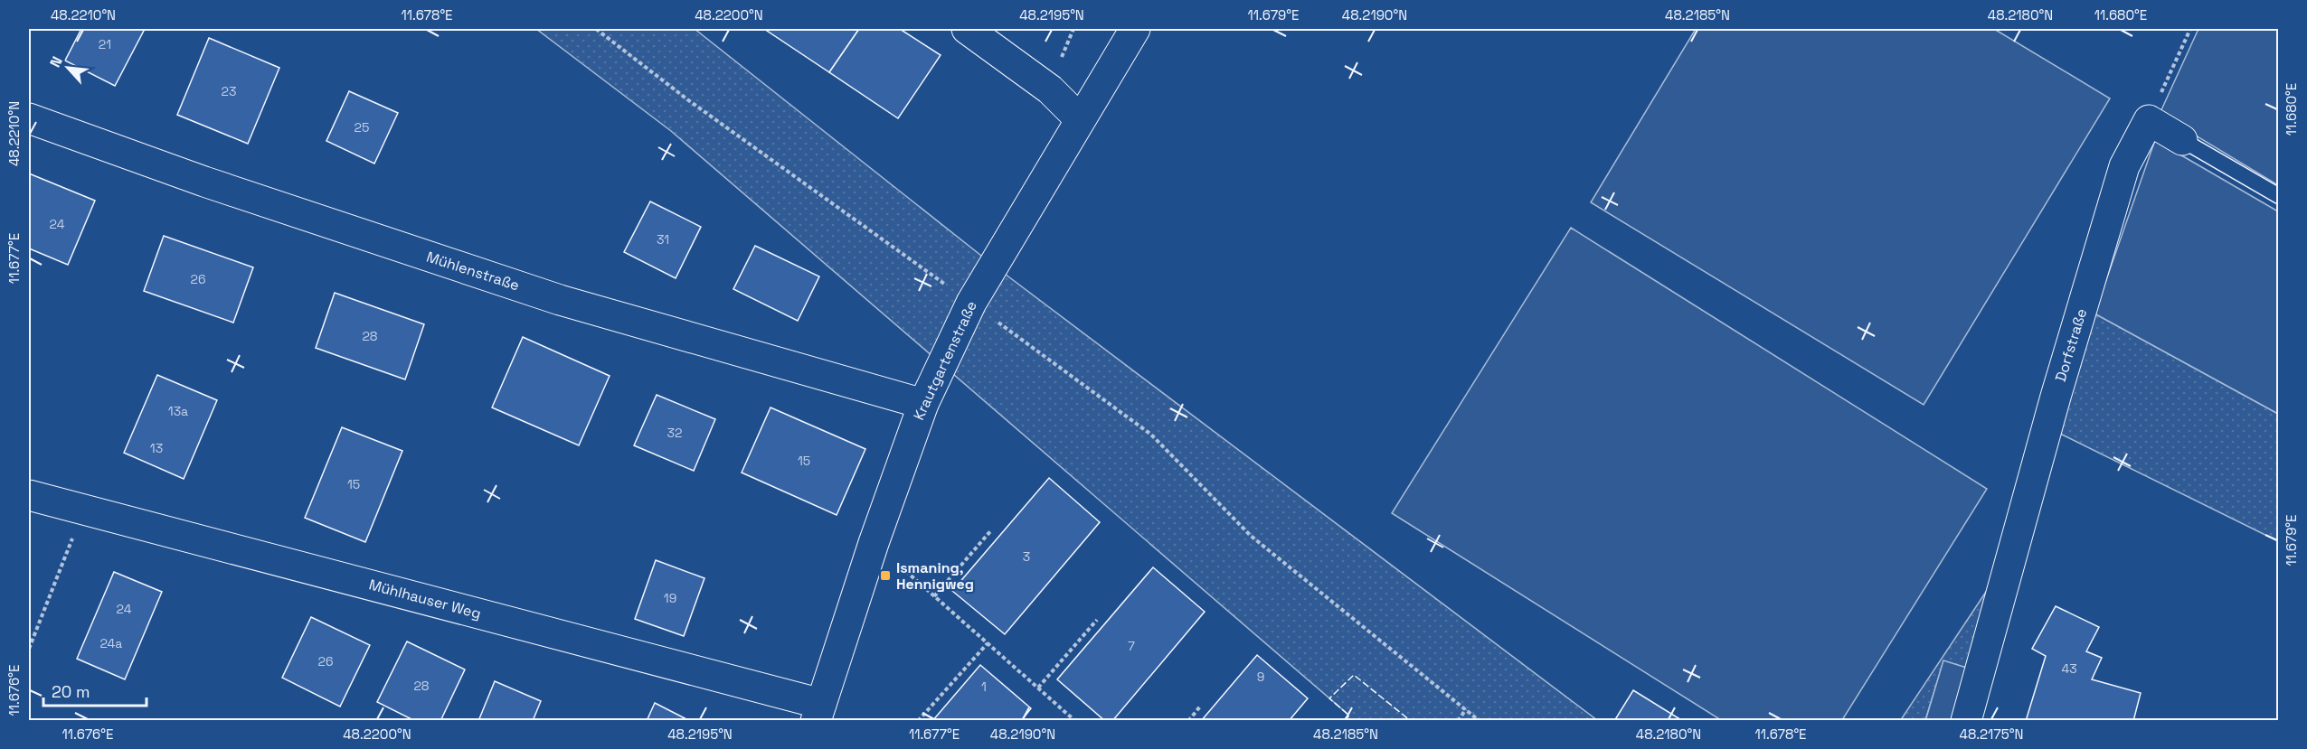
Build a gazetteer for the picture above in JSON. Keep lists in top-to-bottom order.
{
  "streets": {
    "street": [
      "Mühlenstraße",
      "Dorfstraße",
      "Krautgartenstraße",
      "Mühlhauser Weg"
    ]
  },
  "crossings": [
    ["Mühlenstraße", "Krautgartenstraße"],
    ["Krautgartenstraße", "Mühlhauser Weg"]
  ],
  "places": {
    "transit": ["Ismaning, Hennigweg"]
  },
  "house_numbers": [
    "21",
    "23",
    "25",
    "24",
    "31",
    "26",
    "28",
    "13a",
    "32",
    "13",
    "15",
    "15",
    "3",
    "19",
    "24",
    "24a",
    "7",
    "26",
    "43",
    "9",
    "28",
    "1"
  ],
  "scale_bar": "20 m",
  "north": "top left",
  "coordinates": [
    "48.2210°N",
    "11.678°E",
    "48.2200°N",
    "48.2195°N",
    "11.679°E",
    "48.2190°N",
    "48.2185°N",
    "48.2180°N",
    "11.680°E",
    "11.677°E",
    "11.676°E",
    "48.2175°N"
  ]
}
